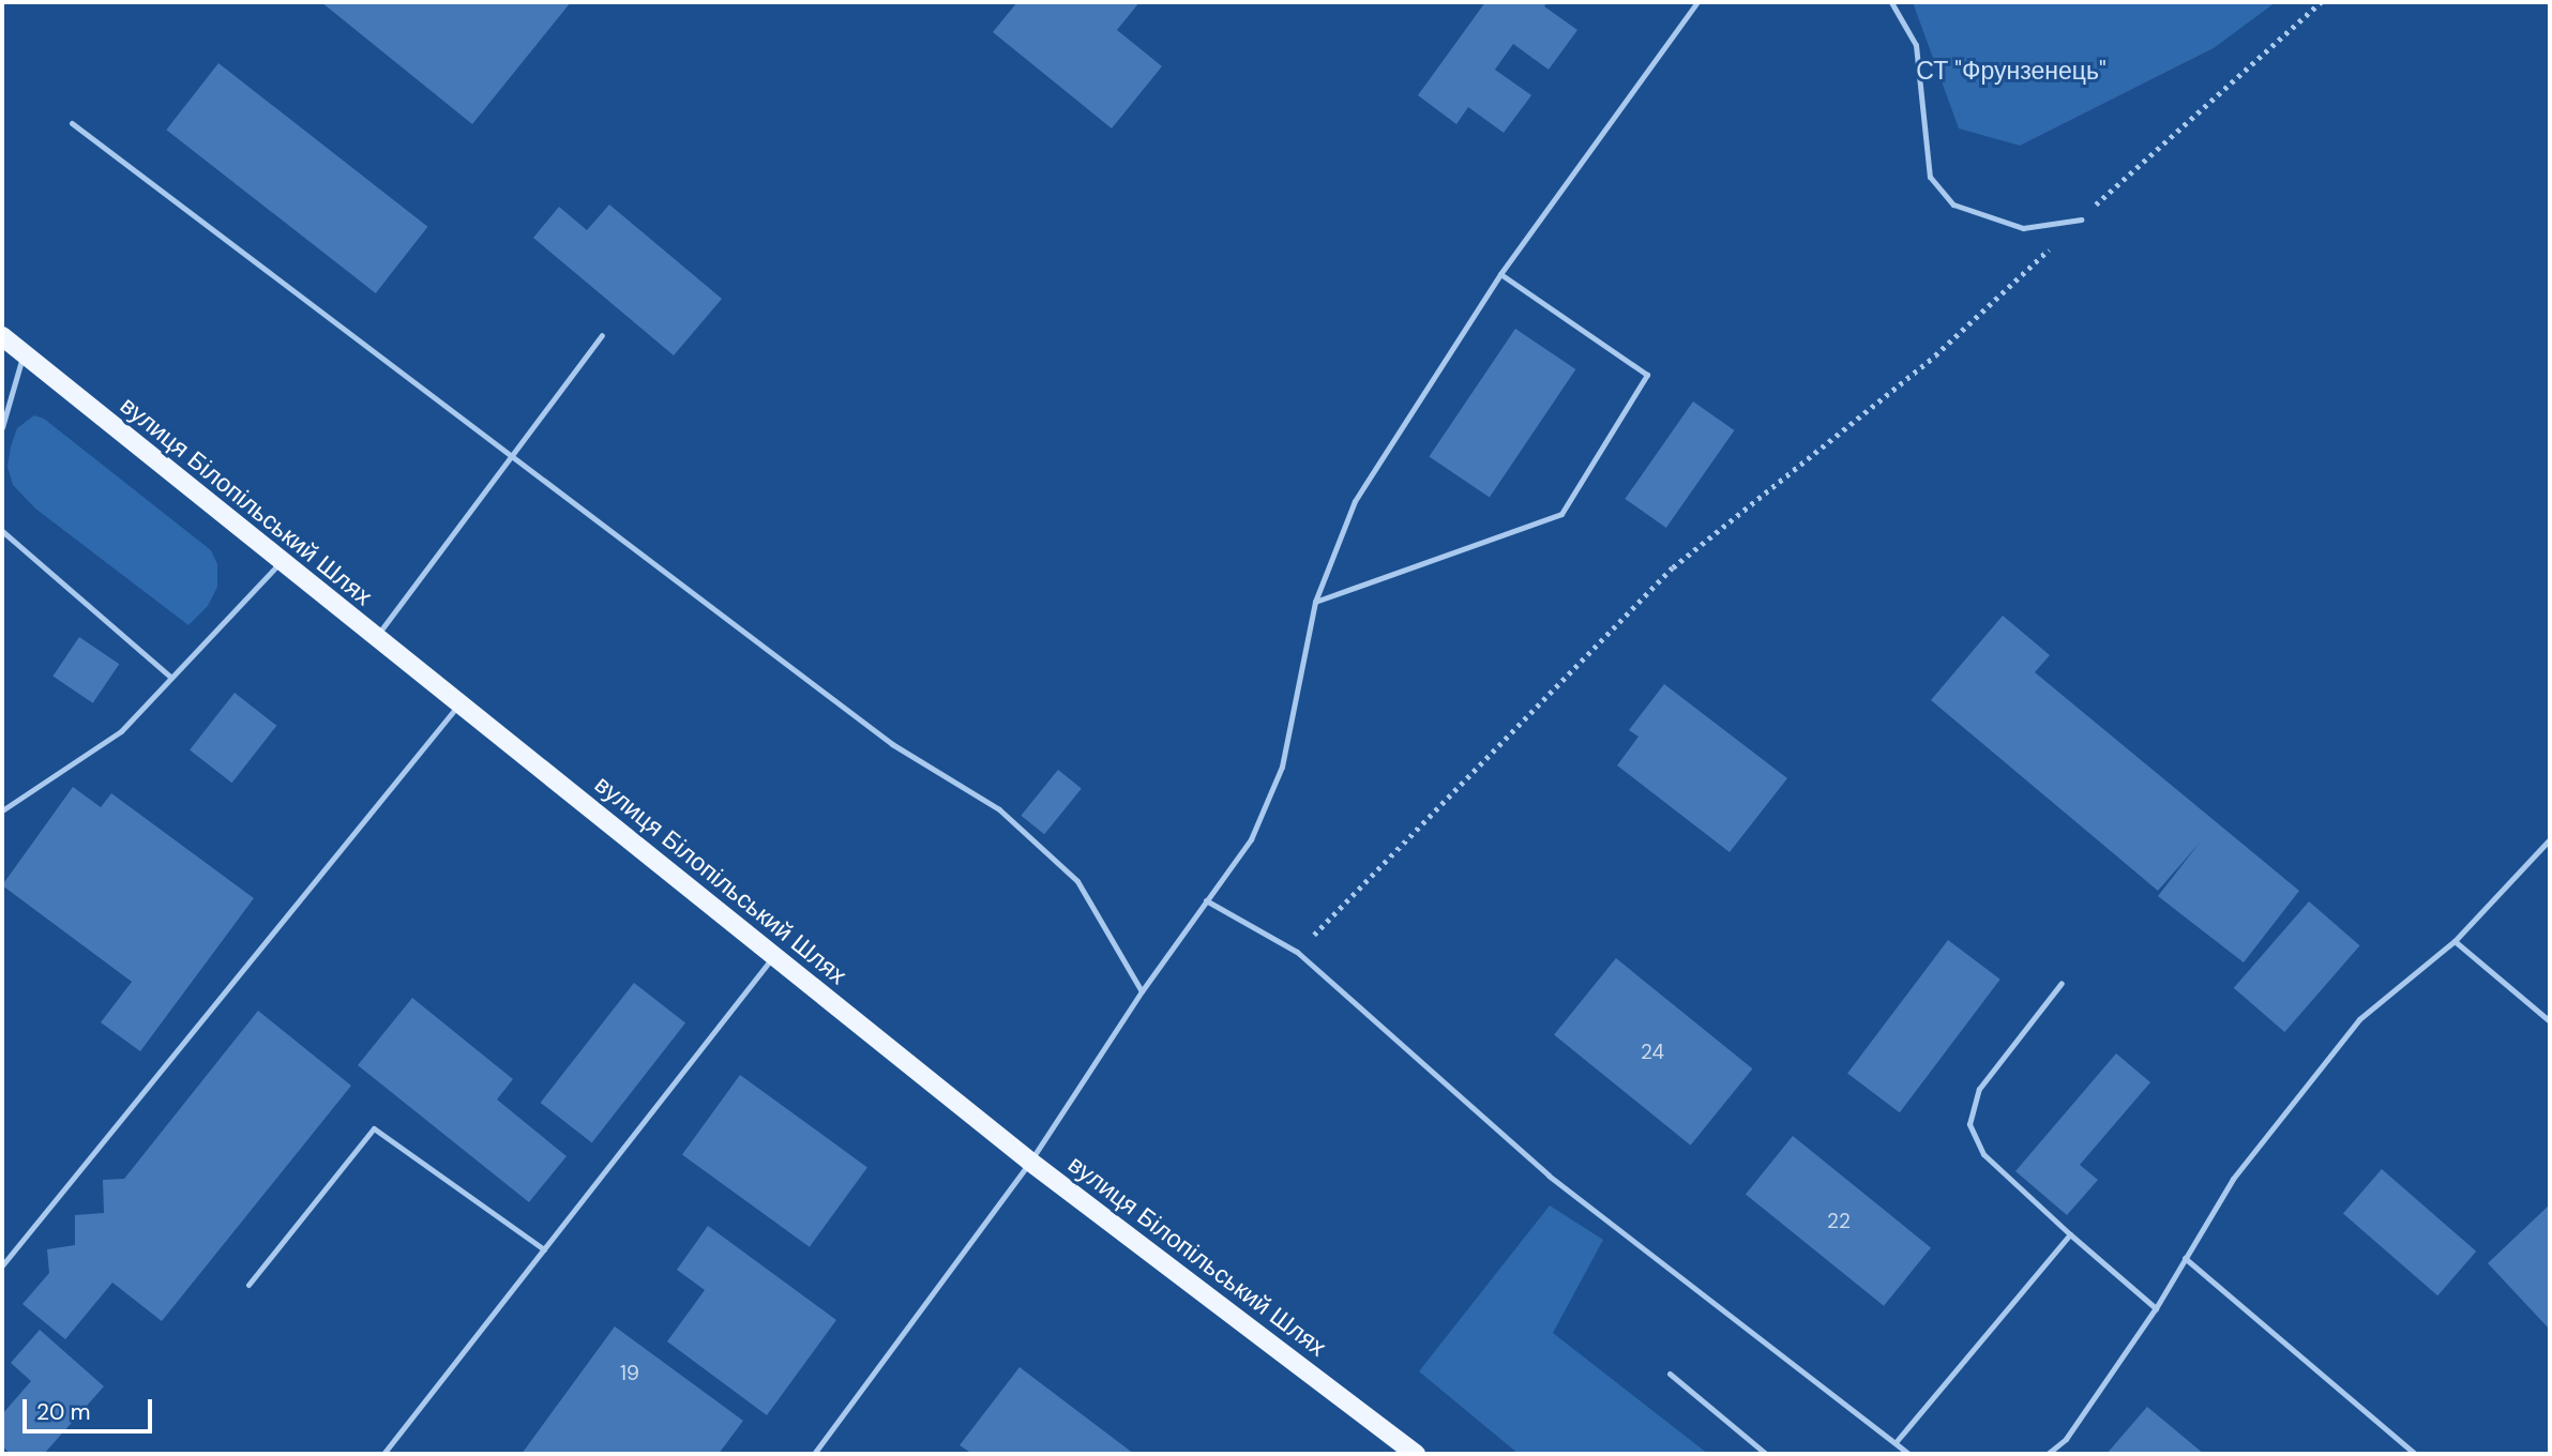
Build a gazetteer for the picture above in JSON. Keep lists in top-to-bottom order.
{
  "streets": {
    "main road": ["вулиця Білопільський Шлях"]
  },
  "parks": ["СТ \"Фрунзенець\""],
  "house_numbers": ["24", "22", "19"],
  "scale_bar": "20 m"
}
